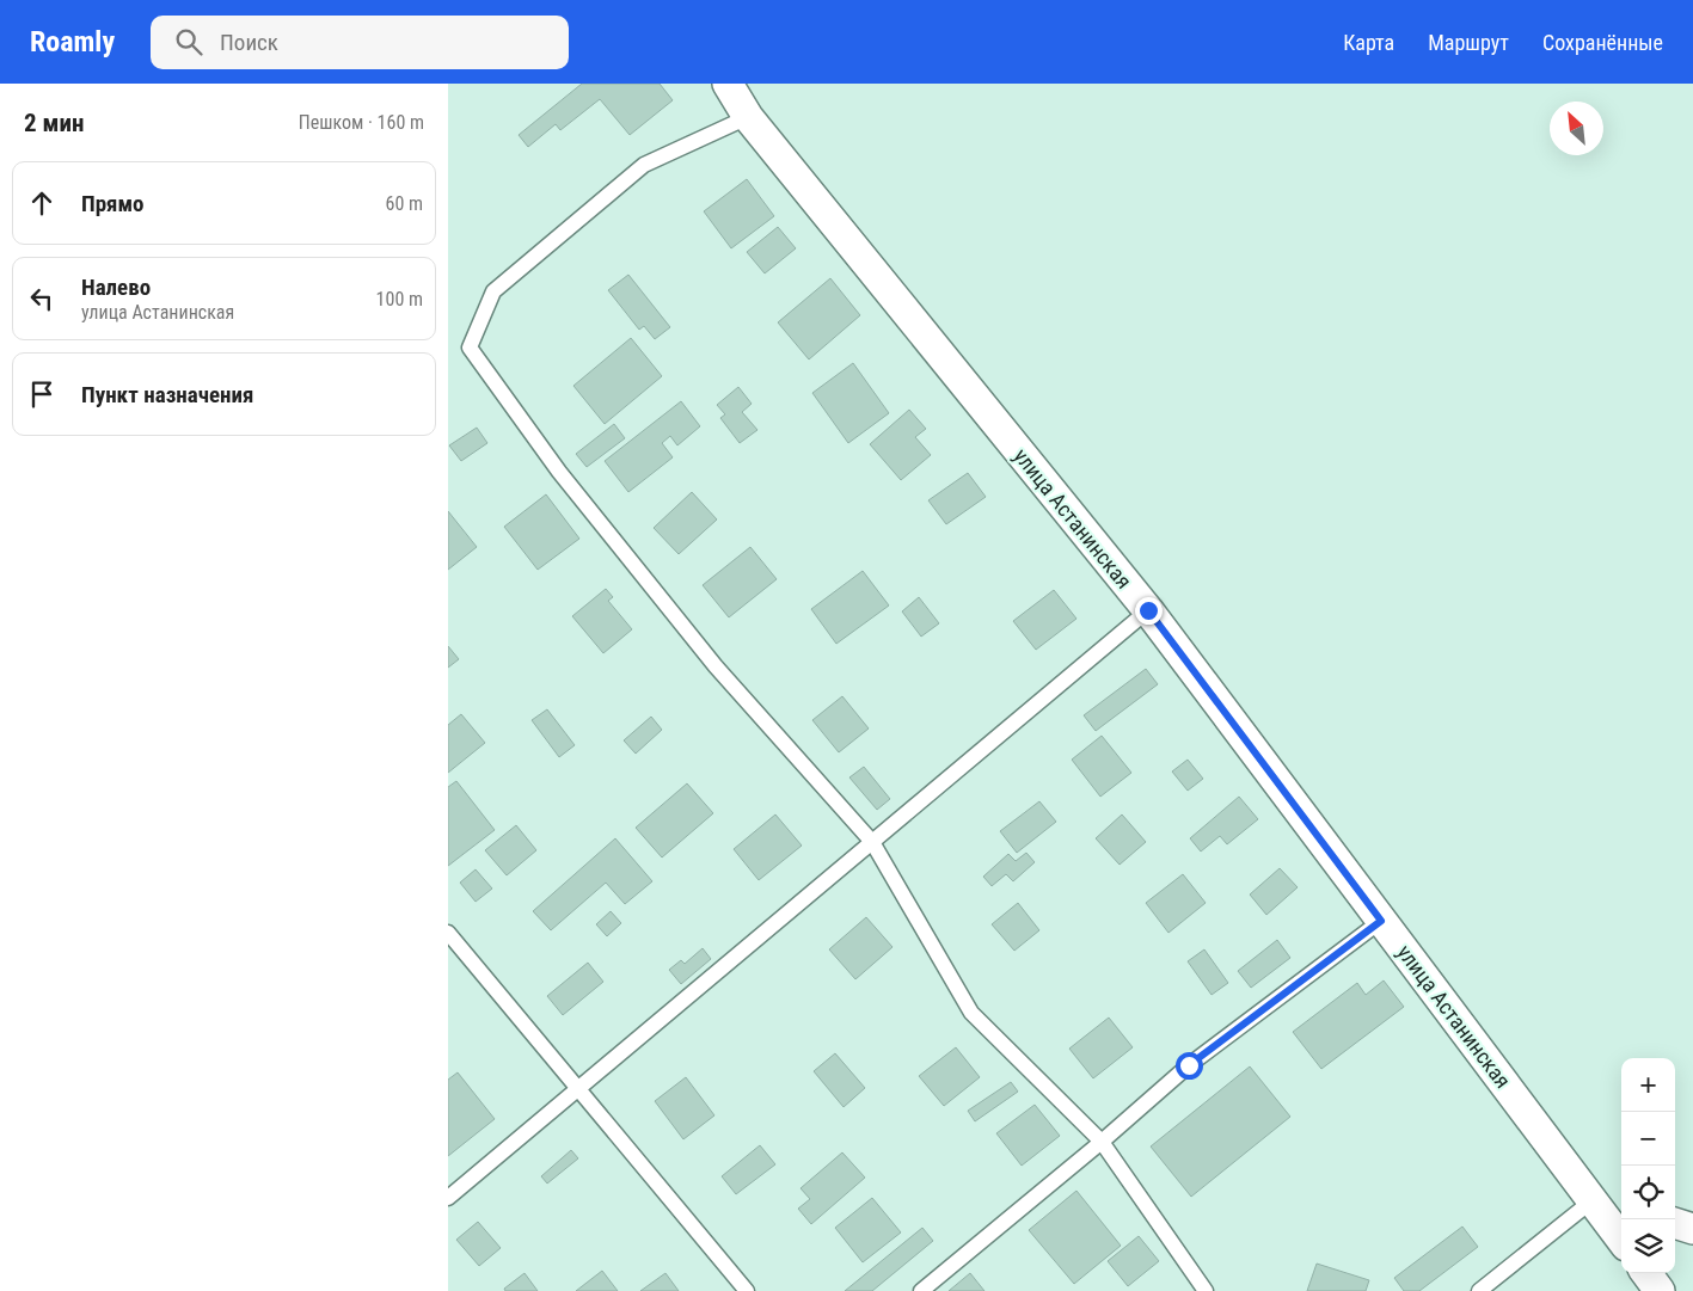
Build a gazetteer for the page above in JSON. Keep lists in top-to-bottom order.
{
  "streets": {
    "street": ["улица Астанинская"]
  },
  "north": "top left",
  "page": {
    "header": "Roamly",
    "search": "Поиск",
    "nav": ["Карта", "Маршрут", "Сохранённые"],
    "heading": ["2 мин", "Пешком · 160 m"],
    "list": [
      ["Прямо", "60 m"],
      ["Налево", "улица Астанинская", "100 m"],
      "Пункт назначения"
    ],
    "map_buttons": ["+", "−"]
  }
}
